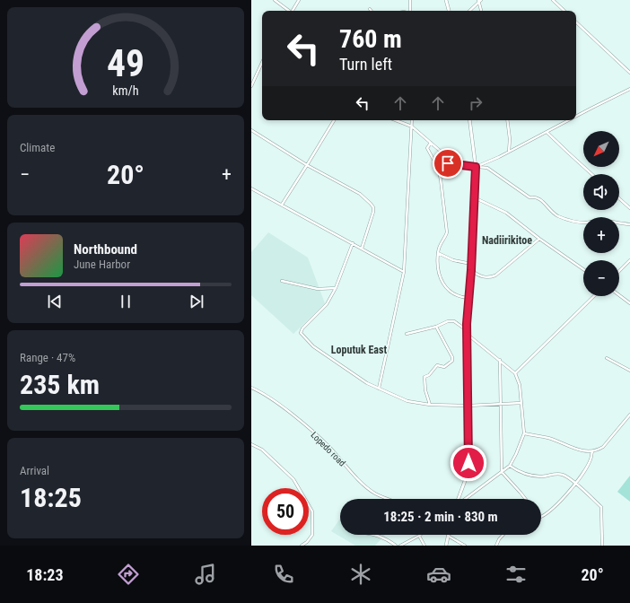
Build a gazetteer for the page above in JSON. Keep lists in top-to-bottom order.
{
  "streets": {
    "street": ["Lopedo road"]
  },
  "districts": ["Nadiirikitoe", "Loputuk East"],
  "north": "bottom left",
  "page": {
    "turn": ["760 m", "Turn left"],
    "tile": [
      "Climate",
      ["Range · 47%", "235 km"],
      ["Arrival", "18:25"]
    ],
    "map_buttons": ["+", "−"],
    "heat": ["−", "20°", "+"],
    "song": ["Northbound", "June Harbor"],
    "limit": "50",
    "trip": "18:25 · 2 min · 830 m",
    "tabs": ["18:23", "20°"],
    "gauge": ["49", "km/h"]
  }
}
